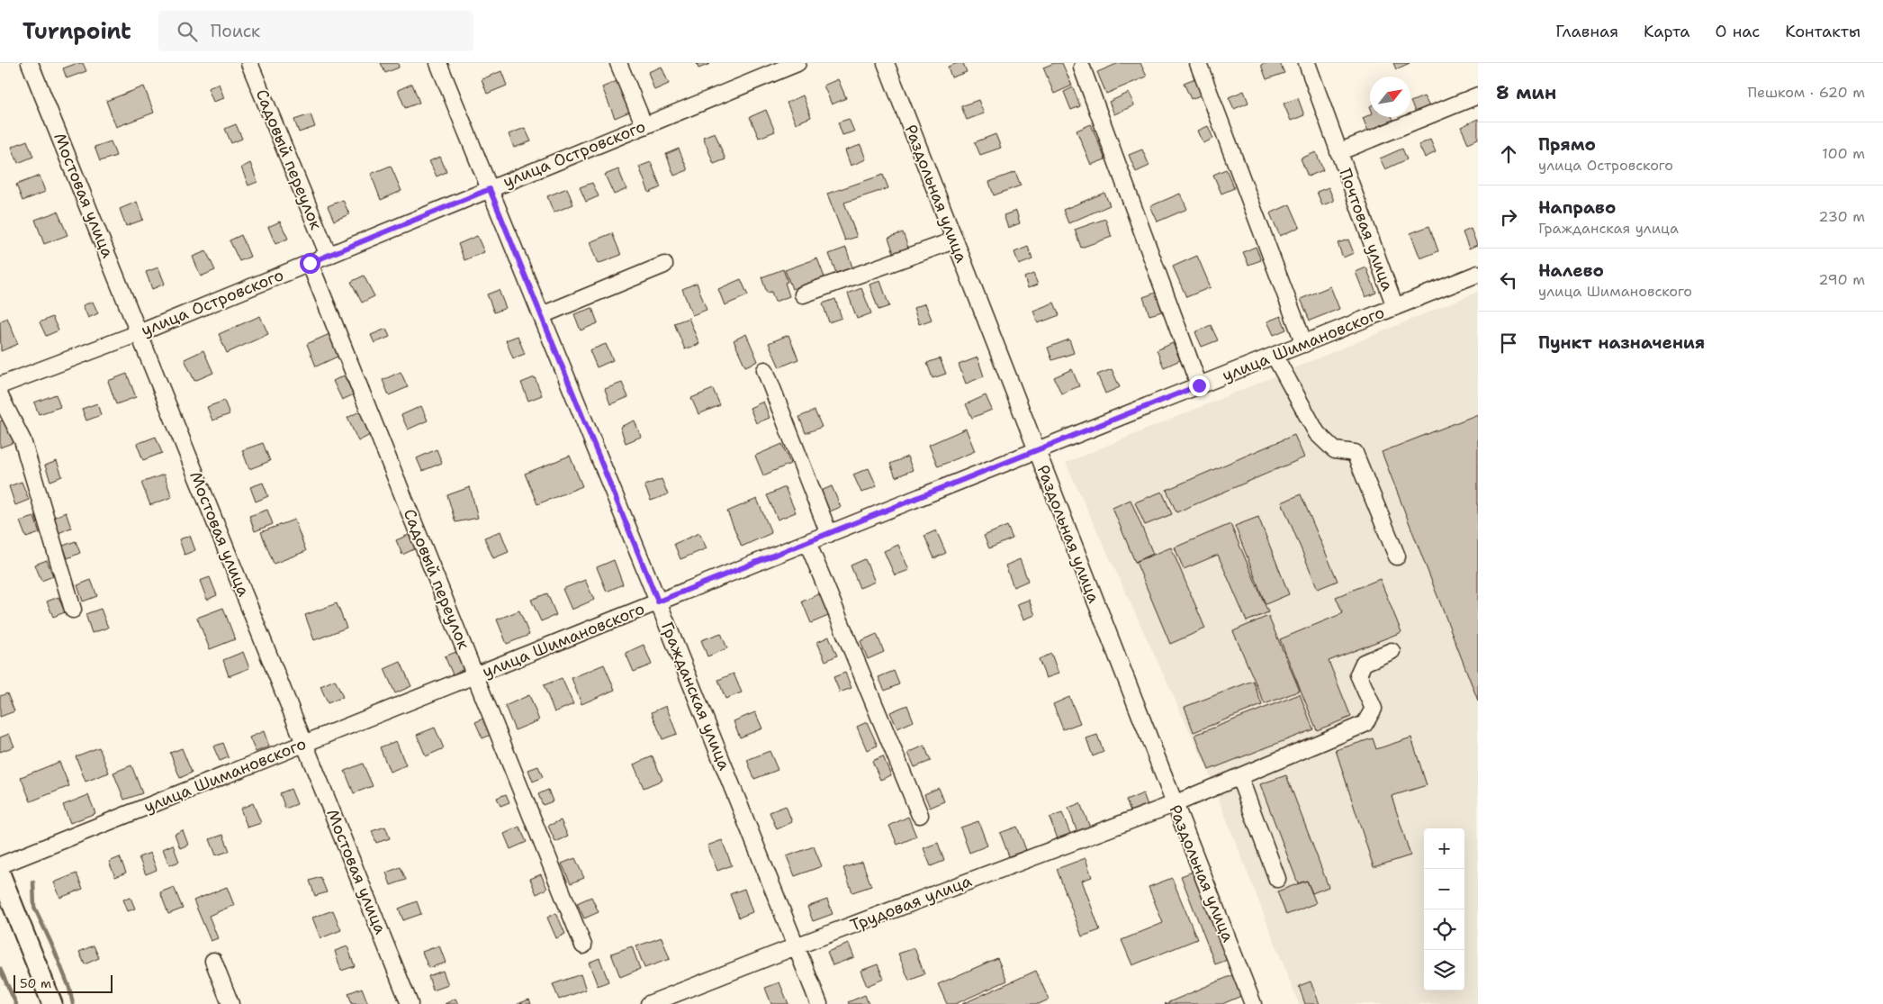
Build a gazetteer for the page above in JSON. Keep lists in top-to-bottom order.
{
  "streets": {
    "street": [
      "улица Островского",
      "Садовый переулок",
      "Раздольная улица",
      "Мостовая улица",
      "Почтовая улица",
      "улица Шимановского",
      "Гражданская улица",
      "Трудовая улица"
    ]
  },
  "crossings": [
    ["улица Островского", "Садовый переулок"],
    ["улица Островского", "Мостовая улица"],
    ["улица Островского", "Гражданская улица"],
    ["Садовый переулок", "улица Шимановского"],
    ["Раздольная улица", "улица Шимановского"],
    ["Раздольная улица", "Трудовая улица"],
    ["Мостовая улица", "улица Шимановского"],
    ["Почтовая улица", "улица Шимановского"],
    ["улица Шимановского", "Гражданская улица"],
    ["Гражданская улица", "Трудовая улица"]
  ],
  "scale_bar": "50 m",
  "north": "top right",
  "page": {
    "header": "Turnpoint",
    "search": "Поиск",
    "nav": [
      "Главная",
      "Карта",
      "О нас",
      "Контакты"
    ],
    "heading": ["8 мин", "Пешком · 620 m"],
    "list": [
      ["Прямо", "улица Островского", "100 m"],
      ["Направо", "Гражданская улица", "230 m"],
      ["Налево", "улица Шимановского", "290 m"],
      "Пункт назначения"
    ],
    "map_buttons": ["+", "−"],
    "scale": "50 m"
  }
}
